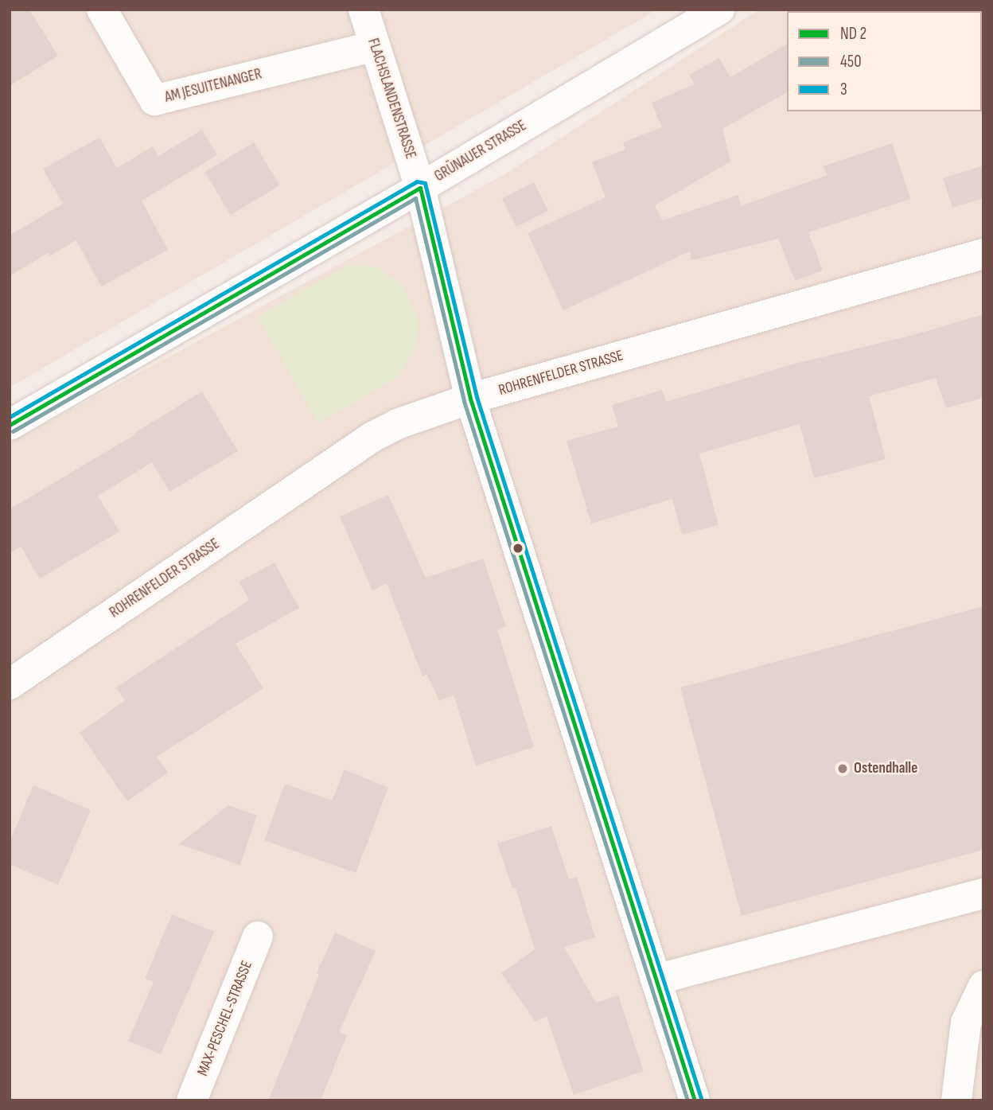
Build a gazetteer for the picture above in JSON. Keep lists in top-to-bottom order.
{
  "streets": {
    "street": [
      "AM JESUITENANGER",
      "FLACHSLANDENSTRASSE",
      "GRÜNAUER STRASSE",
      "ROHRENFELDER STRASSE",
      "MAX-PESCHEL-STRASSE"
    ]
  },
  "crossings": [
    ["AM JESUITENANGER", "FLACHSLANDENSTRASSE"],
    ["FLACHSLANDENSTRASSE", "GRÜNAUER STRASSE"],
    ["FLACHSLANDENSTRASSE", "ROHRENFELDER STRASSE"]
  ],
  "places": ["Ostendhalle"],
  "lines": ["transit line 3", "transit line 450"],
  "legend": ["ND 2", "450", "3"]
}
